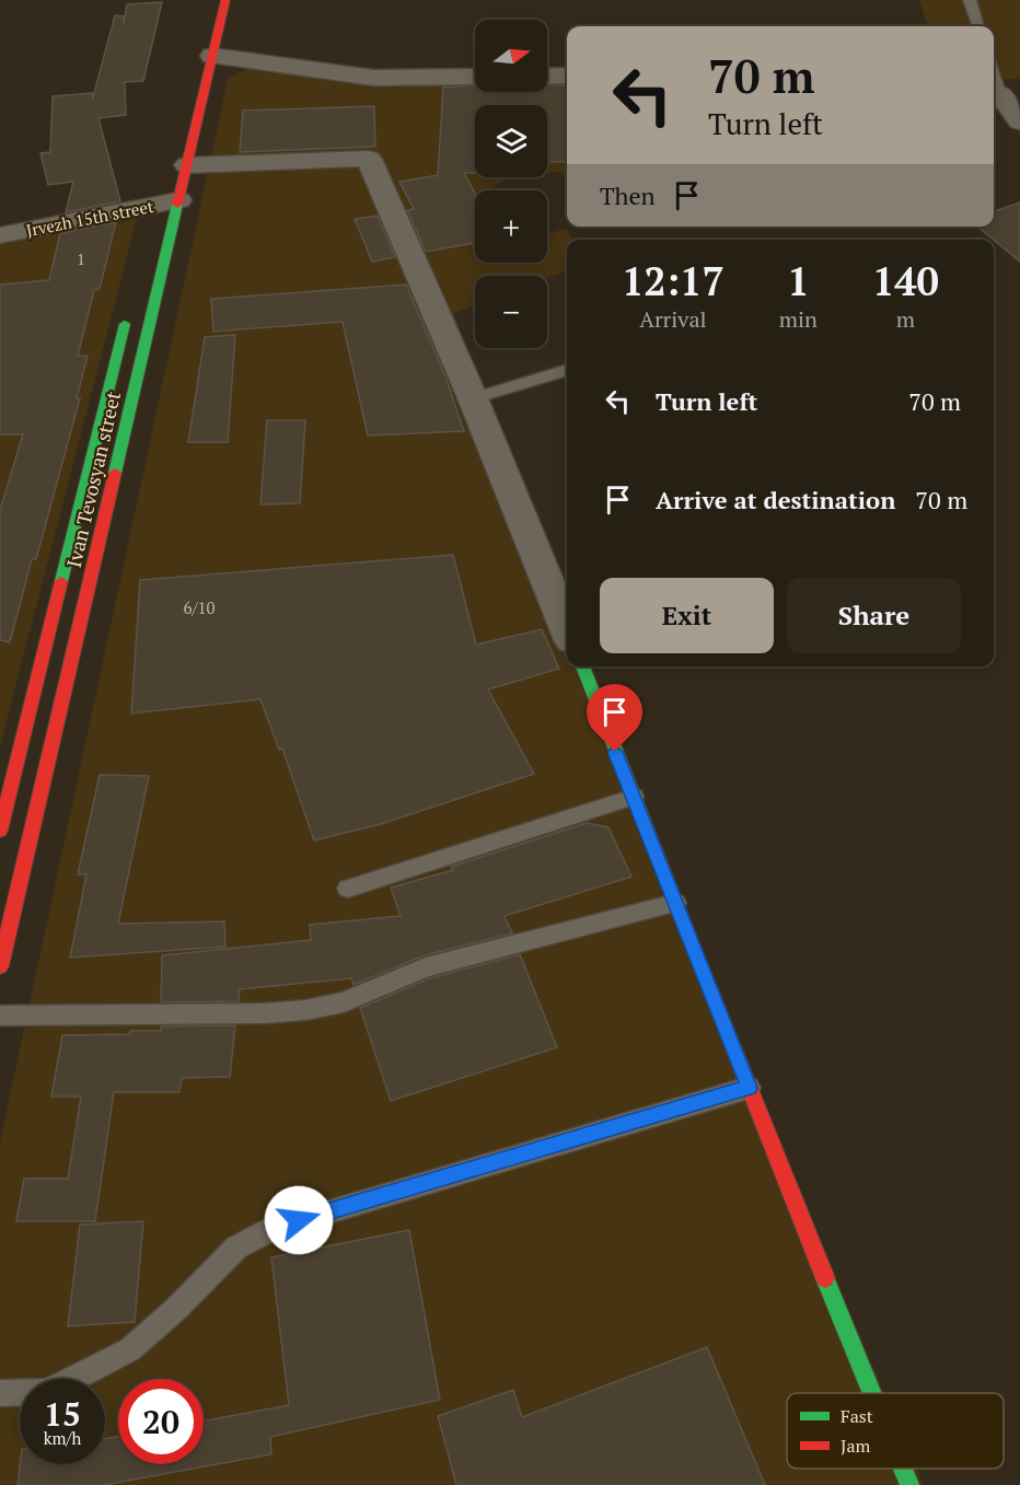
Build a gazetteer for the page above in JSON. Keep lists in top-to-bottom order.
{
  "streets": {
    "main road": ["Ivan Tevosyan street"],
    "street": ["Jrvezh 15th street"]
  },
  "crossings": [
    ["Jrvezh 15th street", "Ivan Tevosyan street"]
  ],
  "house_numbers": ["1", "6/10"],
  "legend": ["Fast", "Jam"],
  "north": "right",
  "page": {
    "map_buttons": ["+", "−"],
    "turn": ["70 m", "Turn left"],
    "then": "Then",
    "eta": [
      "12:17",
      "Arrival",
      "1",
      "min",
      "140",
      "m"
    ],
    "list": [
      {
        "name": "Turn left",
        "value": "70 m"
      },
      {
        "name": "Arrive at destination",
        "value": "70 m"
      }
    ],
    "buttons": ["Exit", "Share"],
    "speed": "15 km/h",
    "limit": "20"
  }
}
